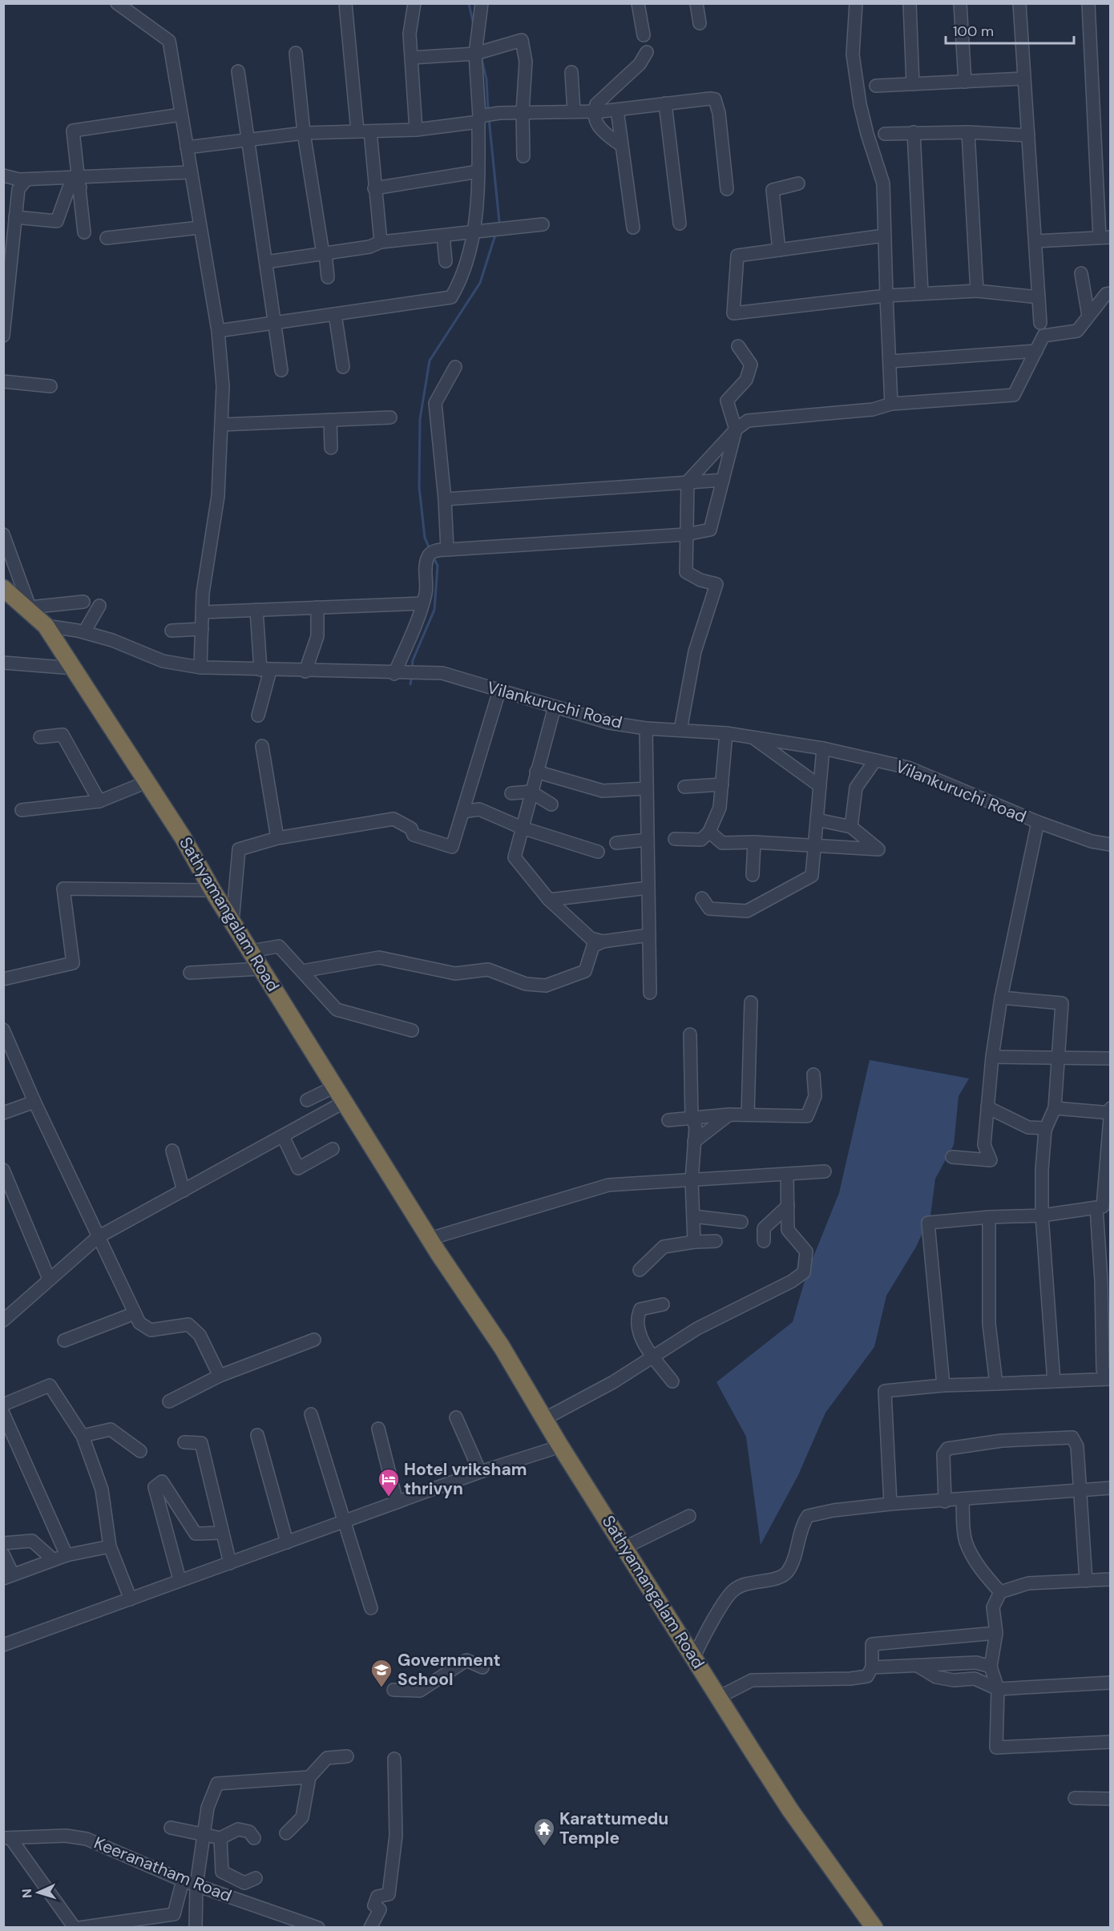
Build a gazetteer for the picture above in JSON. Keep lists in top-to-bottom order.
{
  "streets": {
    "highway": ["Sathyamangalam Road"],
    "street": ["Vilankuruchi Road", "Keeranatham Road"]
  },
  "crossings": [
    ["Vilankuruchi Road", "Sathyamangalam Road"]
  ],
  "places": {
    "hotel": ["Hotel vriksham thrivyn"],
    "school or university": ["Government School"],
    "temple": ["Karattumedu Temple"]
  },
  "scale_bar": "100 m",
  "north": "left"
}
